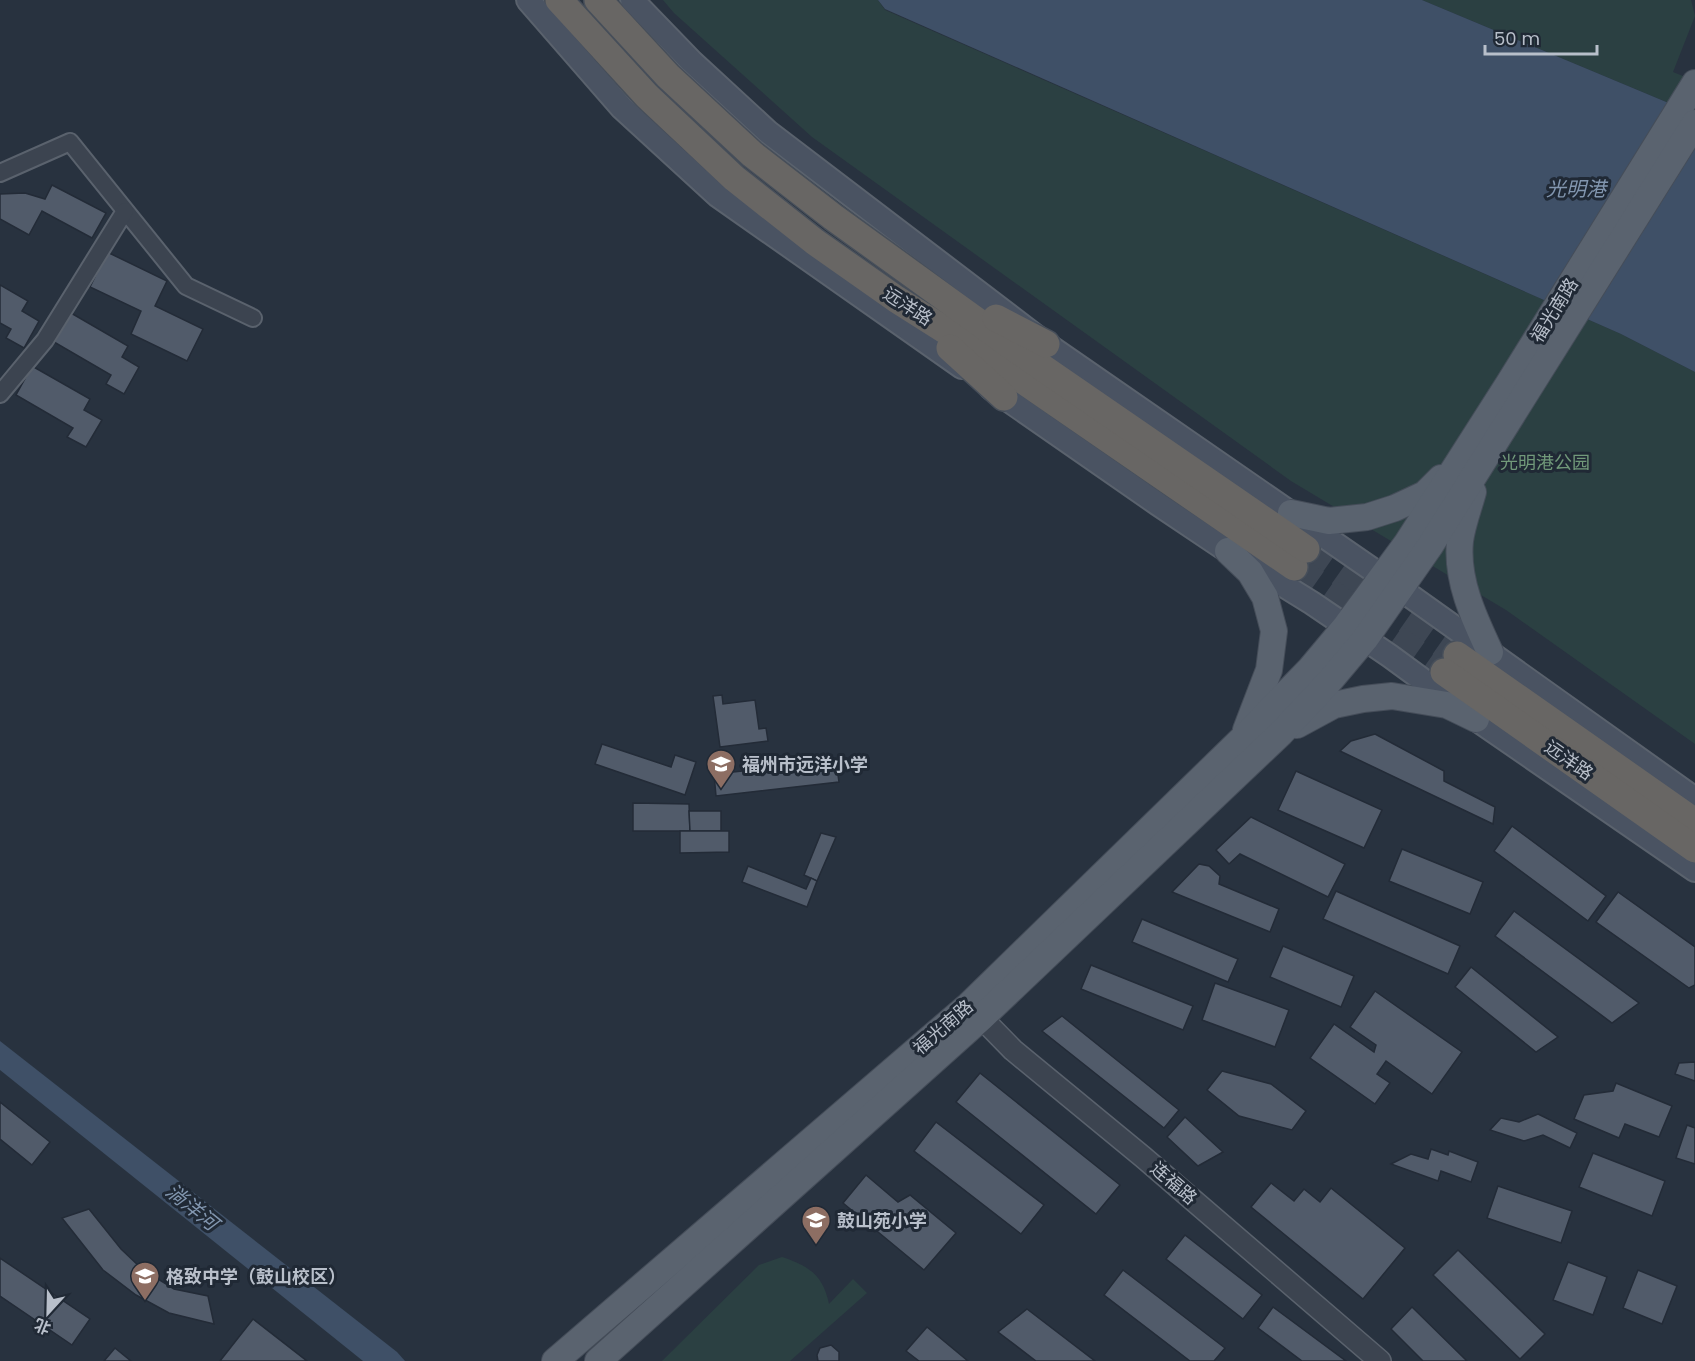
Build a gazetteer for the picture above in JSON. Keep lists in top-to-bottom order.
{
  "streets": {
    "highway": ["远洋路"],
    "main road": ["福光南路"],
    "street": ["连福路"]
  },
  "crossings": [
    ["福光南路", "连福路"]
  ],
  "water": ["光明港", "淌洋河"],
  "parks": ["光明港公园"],
  "places": {
    "school or university": ["福州市远洋小学", "鼓山苑小学", "格致中学（鼓山校区）"]
  },
  "scale_bar": "50 m",
  "north": "bottom"
}
